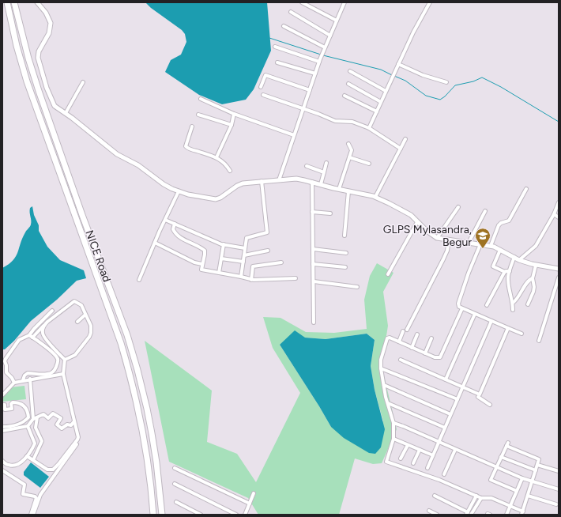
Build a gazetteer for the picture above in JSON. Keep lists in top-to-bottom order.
{
  "streets": {
    "highway": ["NICE Road"]
  },
  "places": {
    "school or university": ["GLPS Mylasandra, Begur"]
  }
}
